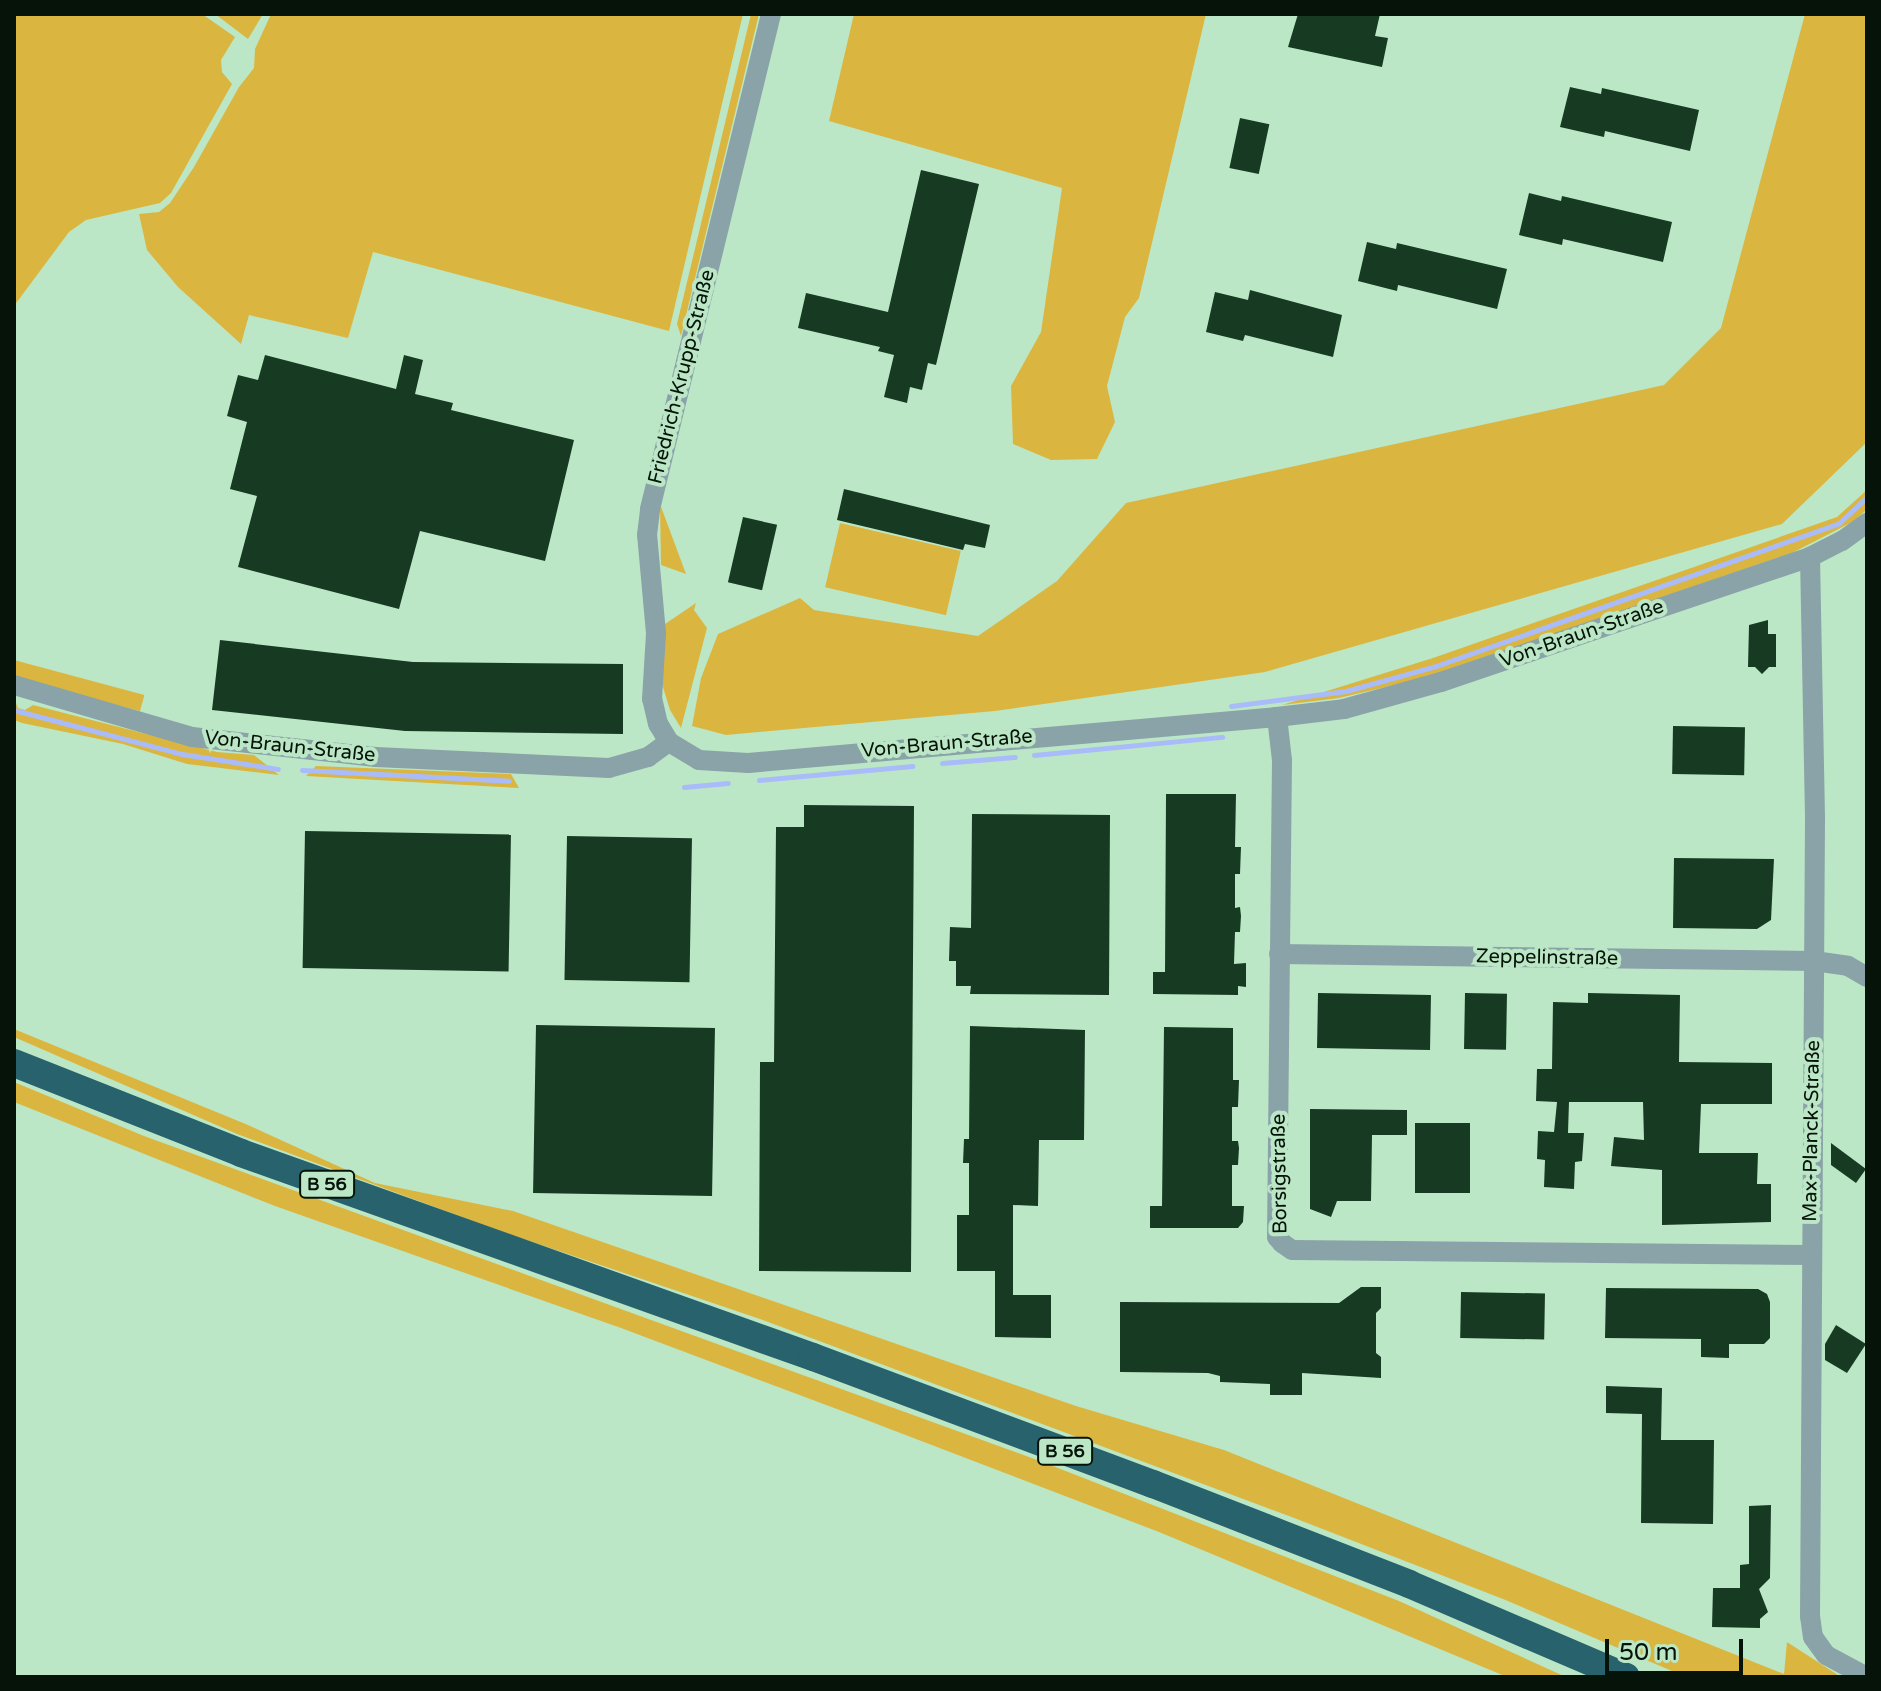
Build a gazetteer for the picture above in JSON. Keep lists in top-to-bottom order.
{
  "streets": {
    "highway": ["B 56"],
    "street": [
      "Friedrich-Krupp-Straße",
      "Von-Braun-Straße",
      "Zeppelinstraße",
      "Max-Planck-Straße",
      "Borsigstraße"
    ]
  },
  "crossings": [
    ["Friedrich-Krupp-Straße", "Von-Braun-Straße"],
    ["Von-Braun-Straße", "Max-Planck-Straße"],
    ["Von-Braun-Straße", "Borsigstraße"],
    ["Zeppelinstraße", "Max-Planck-Straße"],
    ["Zeppelinstraße", "Borsigstraße"],
    ["Max-Planck-Straße", "Borsigstraße"]
  ],
  "scale_bar": "50 m"
}
